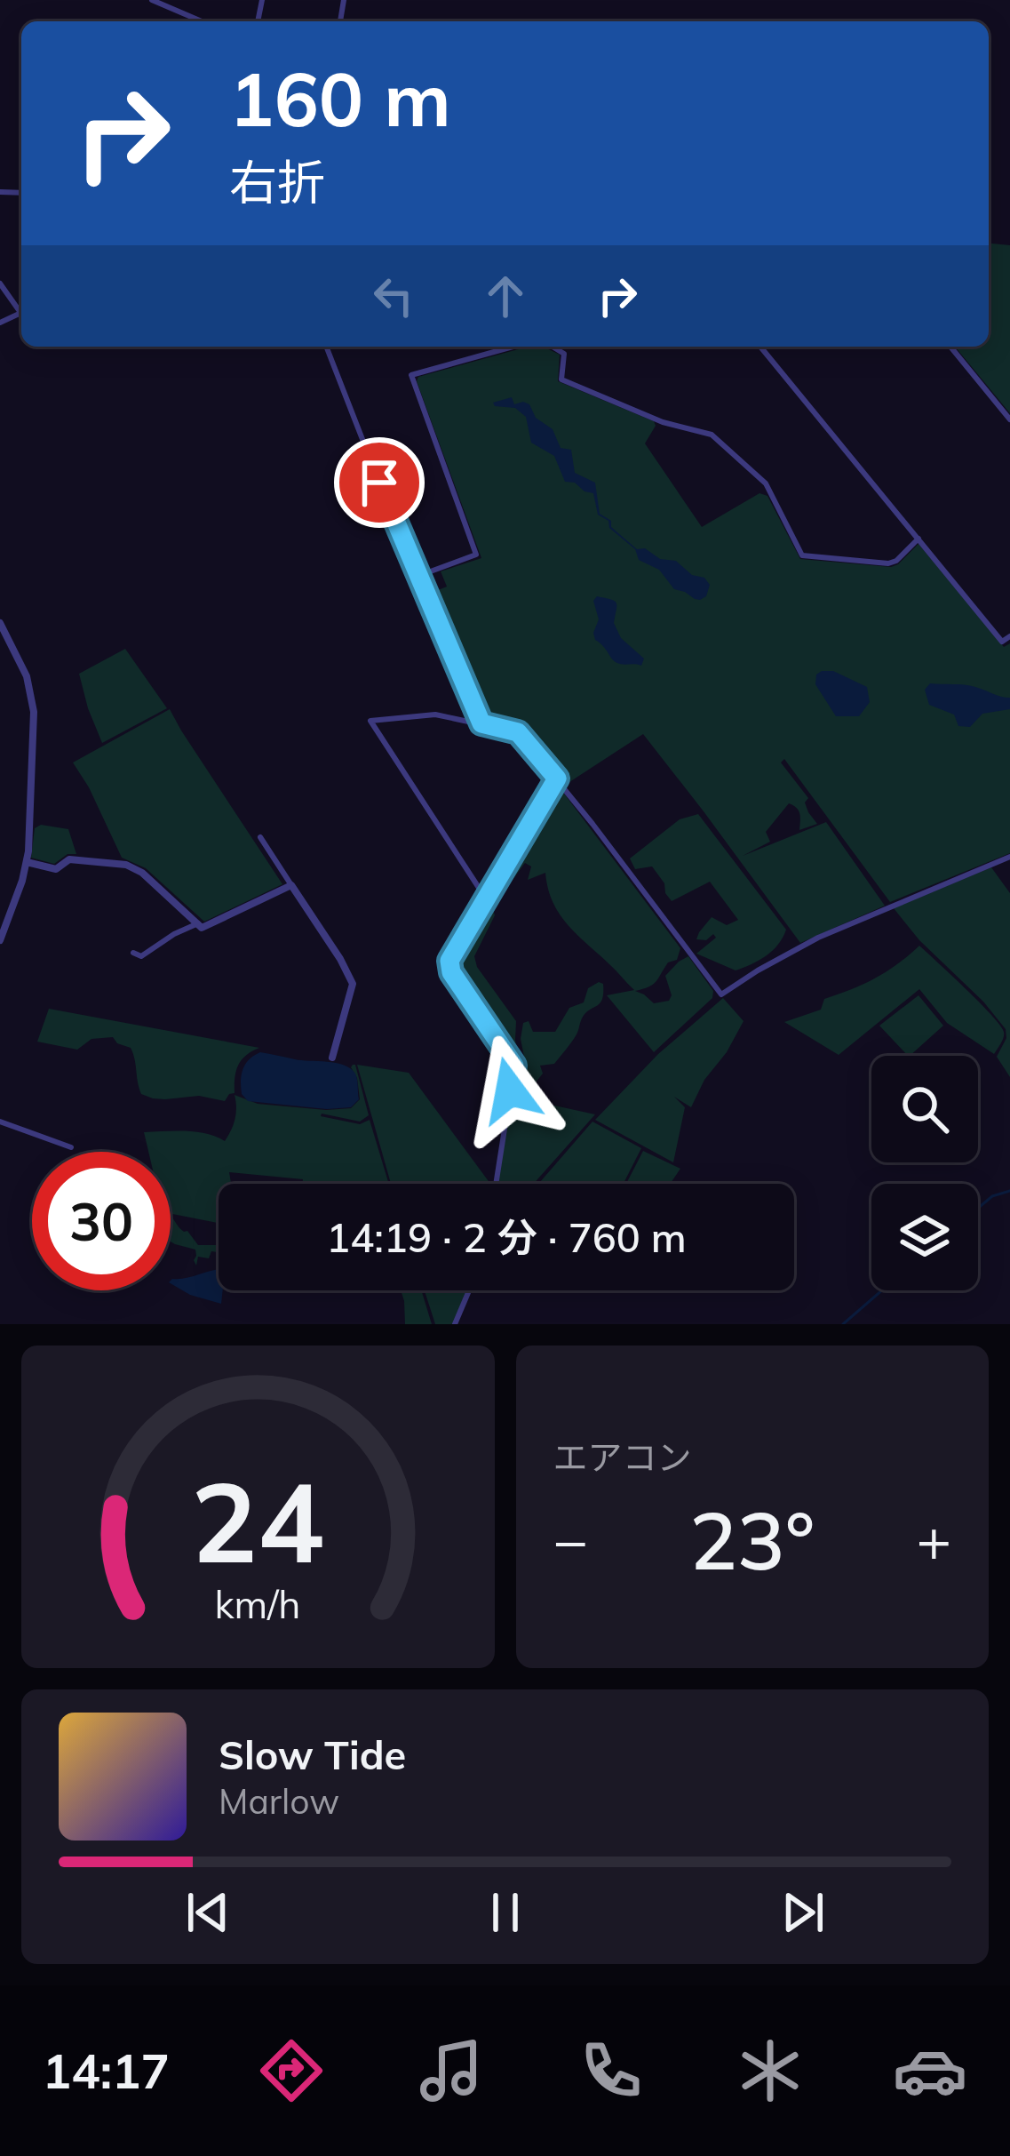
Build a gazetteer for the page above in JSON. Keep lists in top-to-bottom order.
{
  "page": {
    "turn": ["160 m", "右折"],
    "limit": "30",
    "trip": "14:19 · 2 分 · 760 m",
    "tile": "エアコン",
    "heat": ["−", "23°", "+"],
    "song": ["Slow Tide", "Marlow"],
    "tabs": "14:17",
    "gauge": ["24", "km/h"]
  }
}
